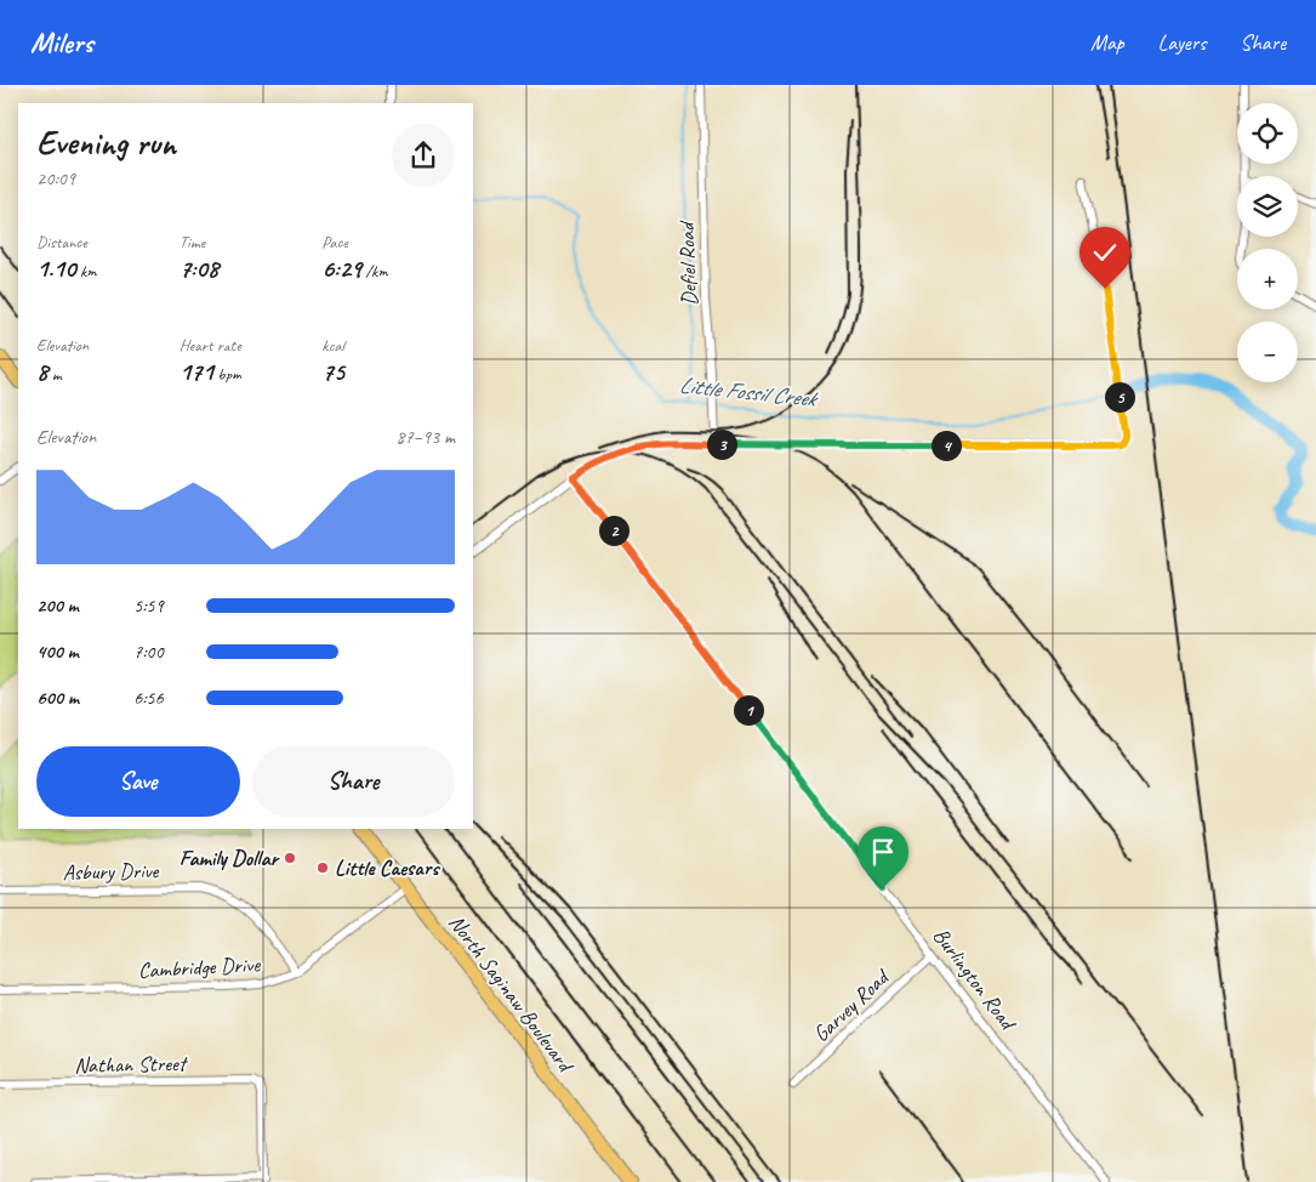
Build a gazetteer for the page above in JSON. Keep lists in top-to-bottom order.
{
  "streets": {
    "main road": ["North Saginaw Boulevard"],
    "street": [
      "Defiel Road",
      "Asbury Drive",
      "Cambridge Drive",
      "Burlington Road",
      "Garvey Road",
      "Nathan Street"
    ]
  },
  "crossings": [
    ["Asbury Drive", "Cambridge Drive"],
    ["Cambridge Drive", "North Saginaw Boulevard"],
    ["Burlington Road", "Garvey Road"]
  ],
  "water": ["Little Fossil Creek"],
  "places": ["Family Dollar", "Little Caesars"],
  "page": {
    "header": "Milers",
    "nav": ["Map", "Layers", "Share"],
    "map_buttons": ["+", "−"],
    "heading": ["Evening run", "20:09"],
    "stats": [
      ["Distance", "1.10 km"],
      ["Time", "7:08"],
      ["Pace", "6:29 /km"],
      ["Elevation", "8 m"],
      ["Heart rate", "171 bpm"],
      ["kcal", "75"]
    ],
    "pins": [
      "5",
      "3",
      "4",
      "2",
      "1"
    ],
    "chart": ["Elevation", "87–93 m"],
    "list": [
      {
        "name": "200 m",
        "note": "5:59"
      },
      {
        "name": "400 m",
        "note": "7:00"
      },
      {
        "name": "600 m",
        "note": "6:56"
      }
    ],
    "buttons": ["Save", "Share"]
  }
}
